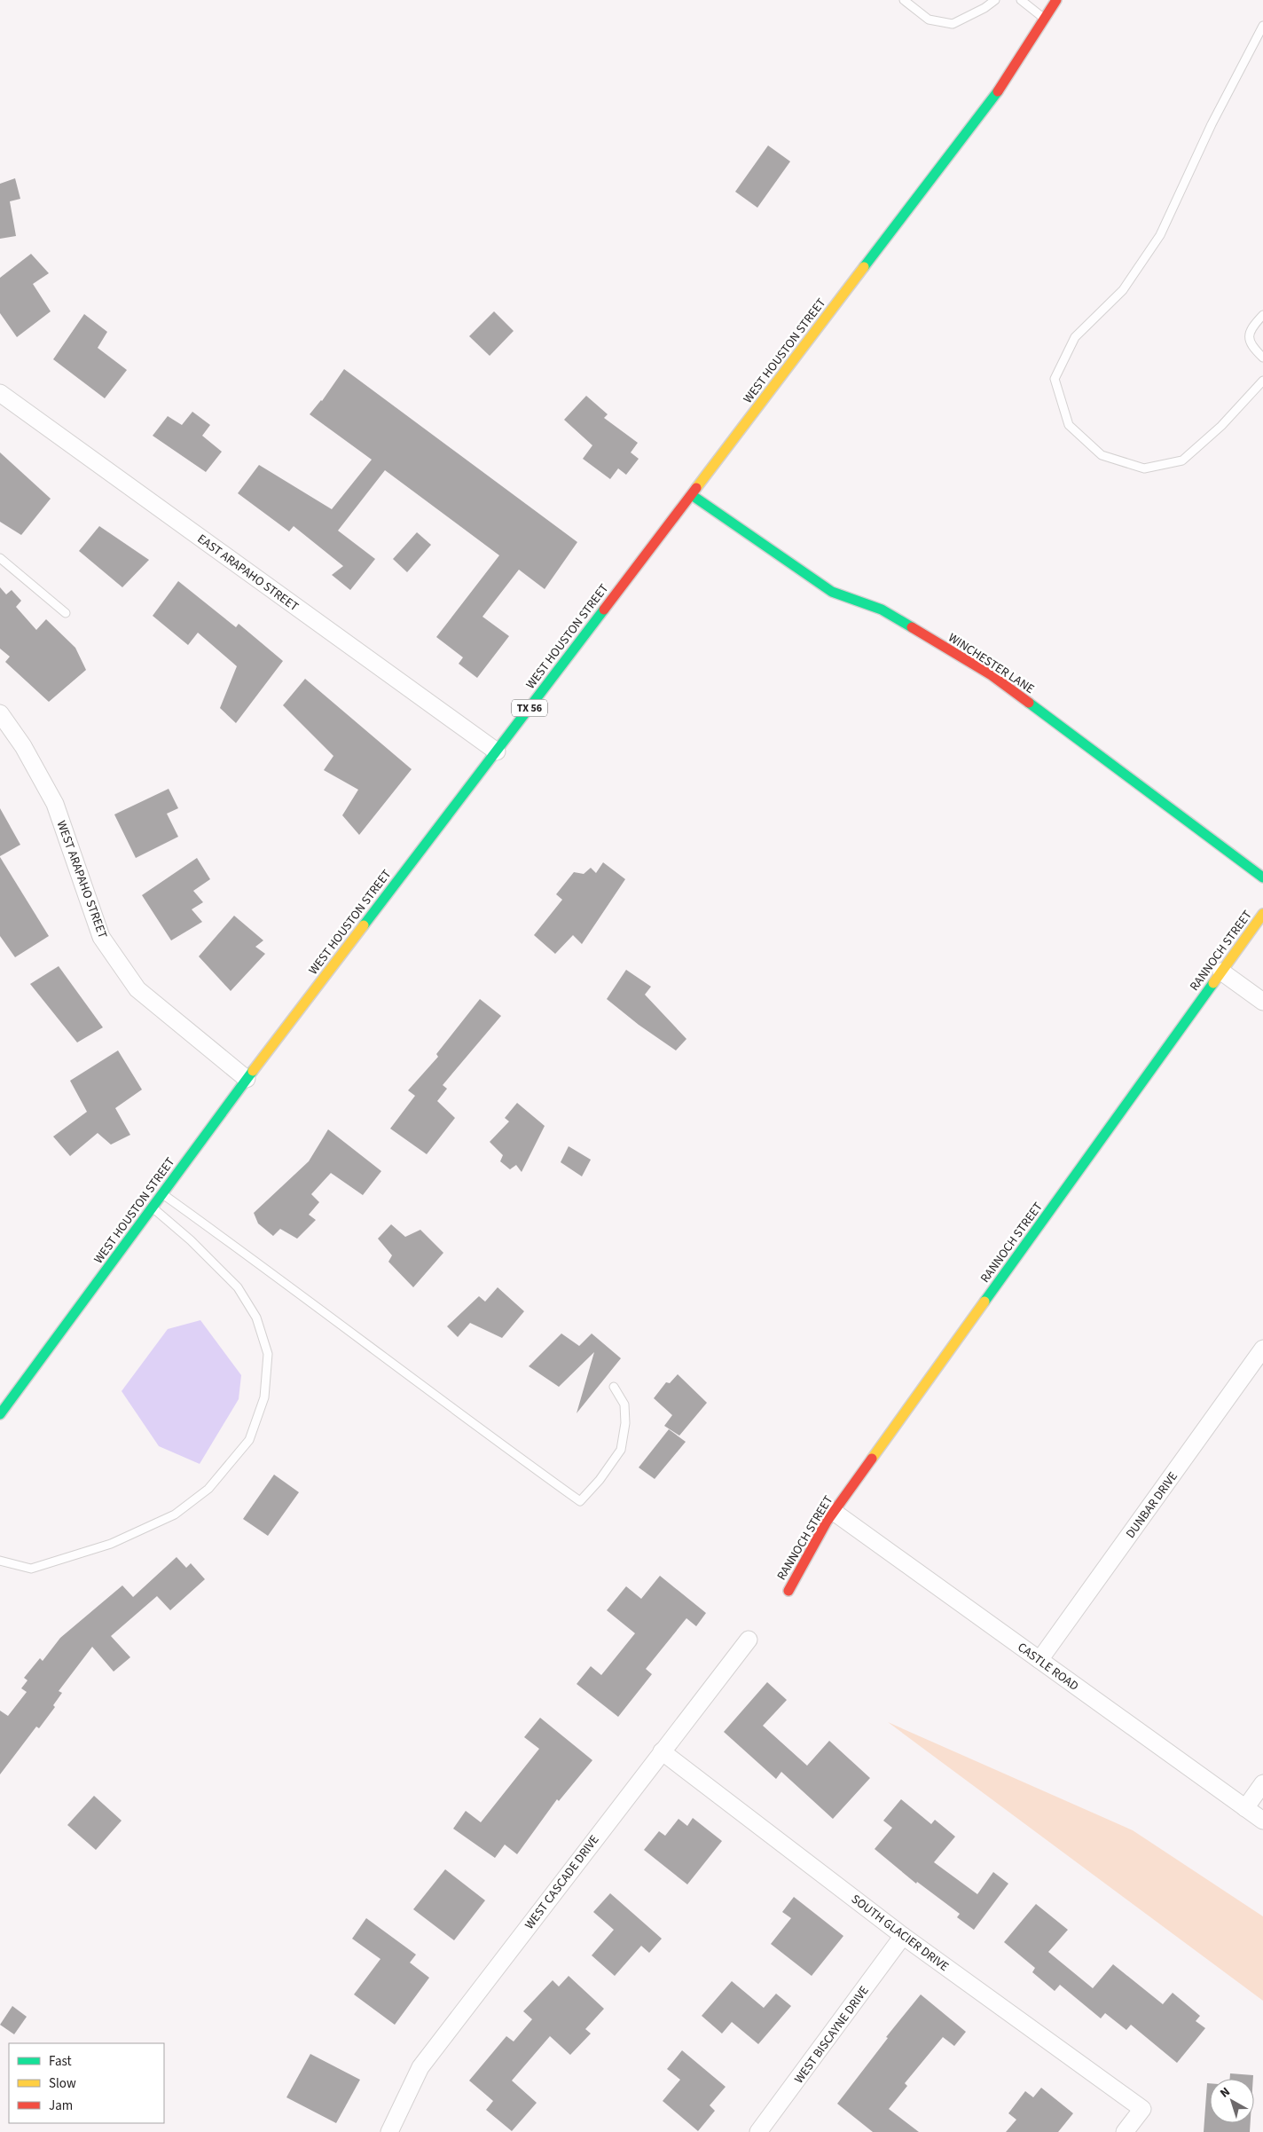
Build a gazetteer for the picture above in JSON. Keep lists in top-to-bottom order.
{
  "streets": {
    "main road": [
      "WEST HOUSTON STREET",
      "WINCHESTER LANE",
      "TX 56",
      "RANNOCH STREET"
    ],
    "street": [
      "EAST ARAPAHO STREET",
      "WEST ARAPAHO STREET",
      "DUNBAR DRIVE",
      "CASTLE ROAD",
      "WEST CASCADE DRIVE",
      "SOUTH GLACIER DRIVE",
      "WEST BISCAYNE DRIVE"
    ]
  },
  "crossings": [
    ["WEST HOUSTON STREET", "EAST ARAPAHO STREET"],
    ["WEST HOUSTON STREET", "WINCHESTER LANE"],
    ["WEST HOUSTON STREET", "WEST ARAPAHO STREET"],
    ["RANNOCH STREET", "CASTLE ROAD"],
    ["DUNBAR DRIVE", "CASTLE ROAD"],
    ["WEST CASCADE DRIVE", "SOUTH GLACIER DRIVE"],
    ["SOUTH GLACIER DRIVE", "WEST BISCAYNE DRIVE"]
  ],
  "legend": ["Fast", "Slow", "Jam"],
  "north": "top left"
}
